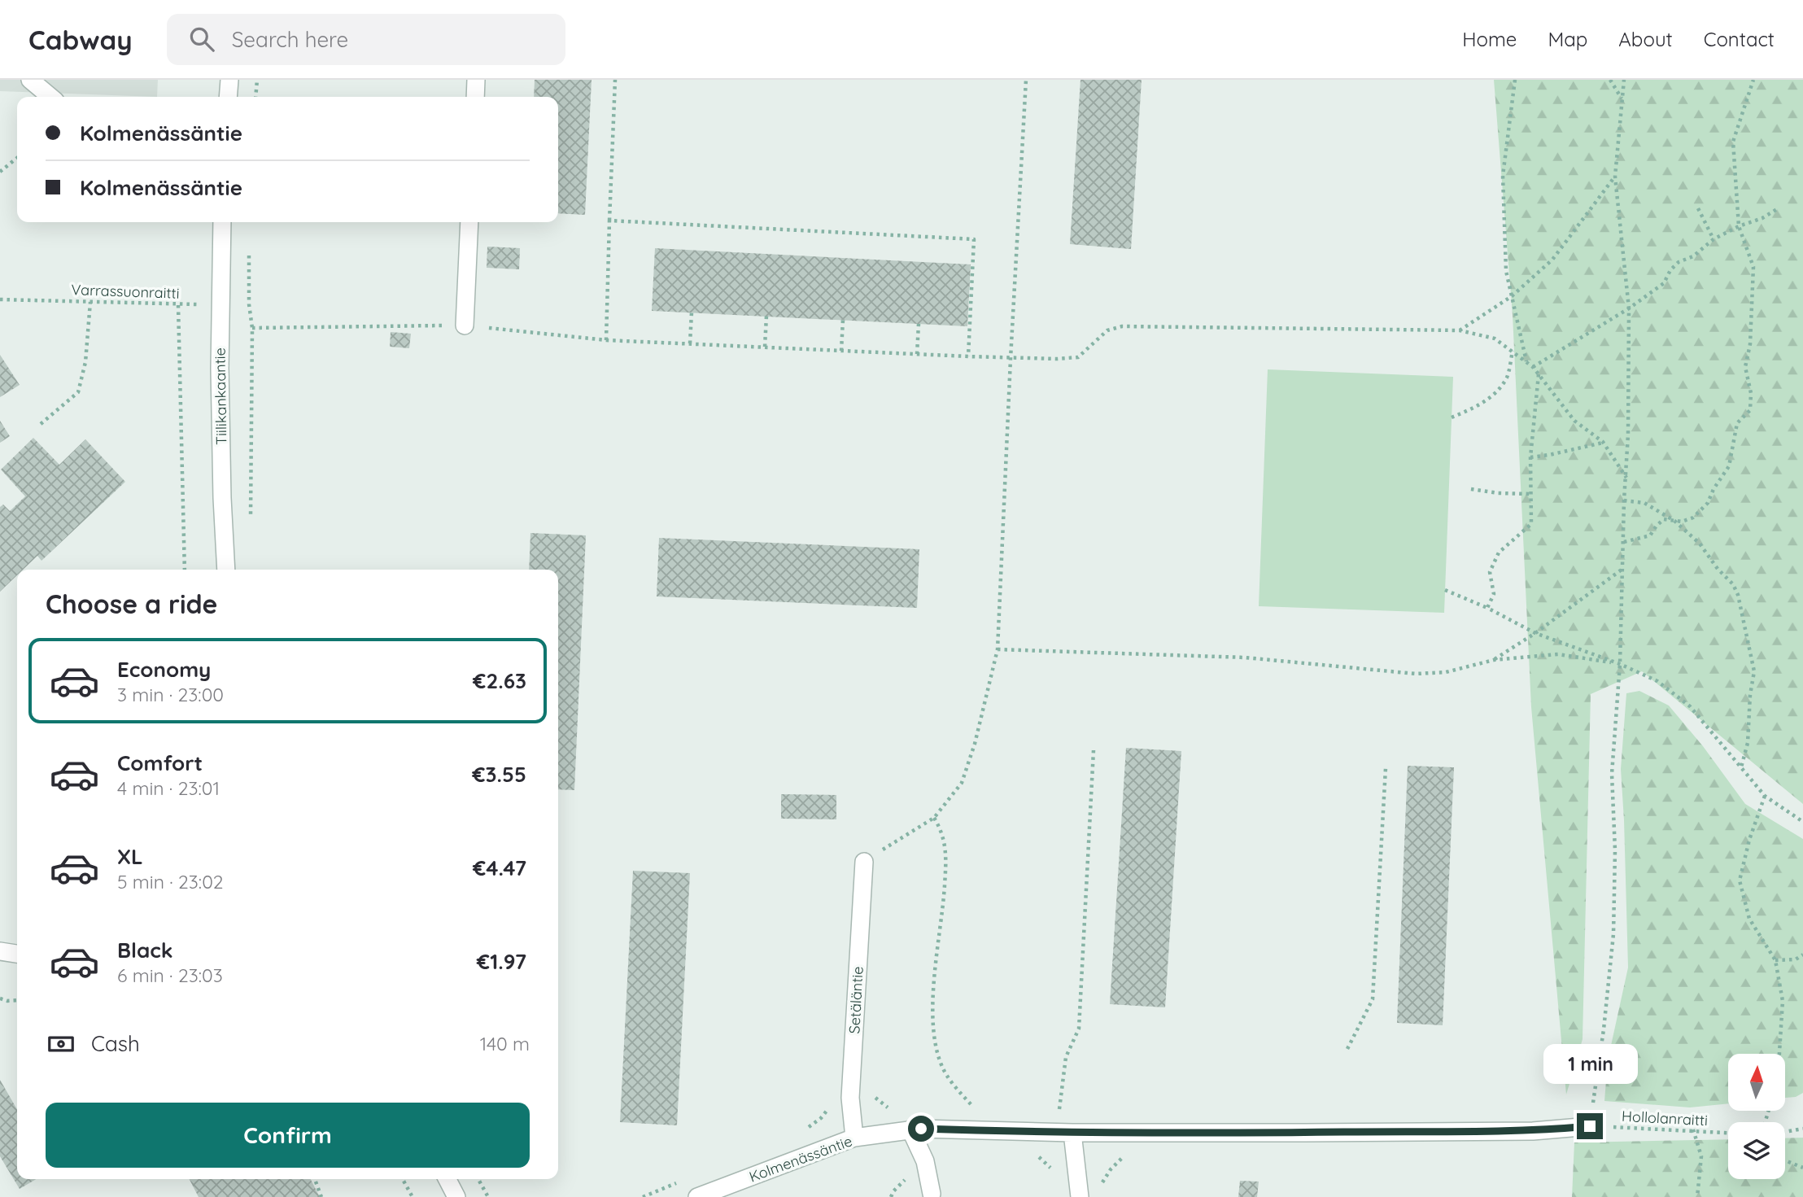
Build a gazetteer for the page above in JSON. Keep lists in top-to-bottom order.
{
  "streets": {
    "street": ["Tiilikankaantie", "Setäläntie", "Kolmenässäntie"],
    "path": ["Varrassuonraitti", "Hollolanraitti"]
  },
  "crossings": [
    ["Varrassuonraitti", "Tiilikankaantie"],
    ["Setäläntie", "Kolmenässäntie"],
    ["Hollolanraitti", "Kolmenässäntie"]
  ],
  "north": "top",
  "page": {
    "header": "Cabway",
    "search": "Search here",
    "nav": [
      "Home",
      "Map",
      "About",
      "Contact"
    ],
    "banner": ["Kolmenässäntie", "Kolmenässäntie"],
    "heading": "Choose a ride",
    "list": [
      {
        "name": "Economy",
        "note": "3 min · 23:00",
        "value": "€2.63"
      },
      {
        "name": "Comfort",
        "note": "4 min · 23:01",
        "value": "€3.55"
      },
      {
        "name": "XL",
        "note": "5 min · 23:02",
        "value": "€4.47"
      },
      {
        "name": "Black",
        "note": "6 min · 23:03",
        "value": "€1.97"
      }
    ],
    "pay": ["Cash", "140 m"],
    "bubble": "1 min",
    "buttons": "Confirm"
  }
}
